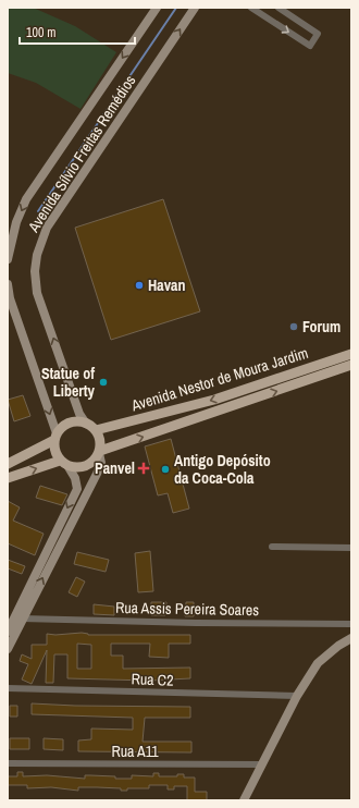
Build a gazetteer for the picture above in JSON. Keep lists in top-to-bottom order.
{
  "streets": {
    "main road": ["Avenida Nestor de Moura Jardim"],
    "street": [
      "Avenida Sílvio Freitas Remédios",
      "Rua Assis Pereira Soares",
      "Rua C2",
      "Rua A11"
    ]
  },
  "crossings": [
    ["Avenida Sílvio Freitas Remédios", "Avenida Nestor de Moura Jardim"]
  ],
  "places": {
    "other": [
      "Havan",
      "Forum",
      "Statue of Liberty",
      "Antigo Depósito da Coca-Cola"
    ],
    "health": ["Panvel"]
  },
  "scale_bar": "100 m"
}
